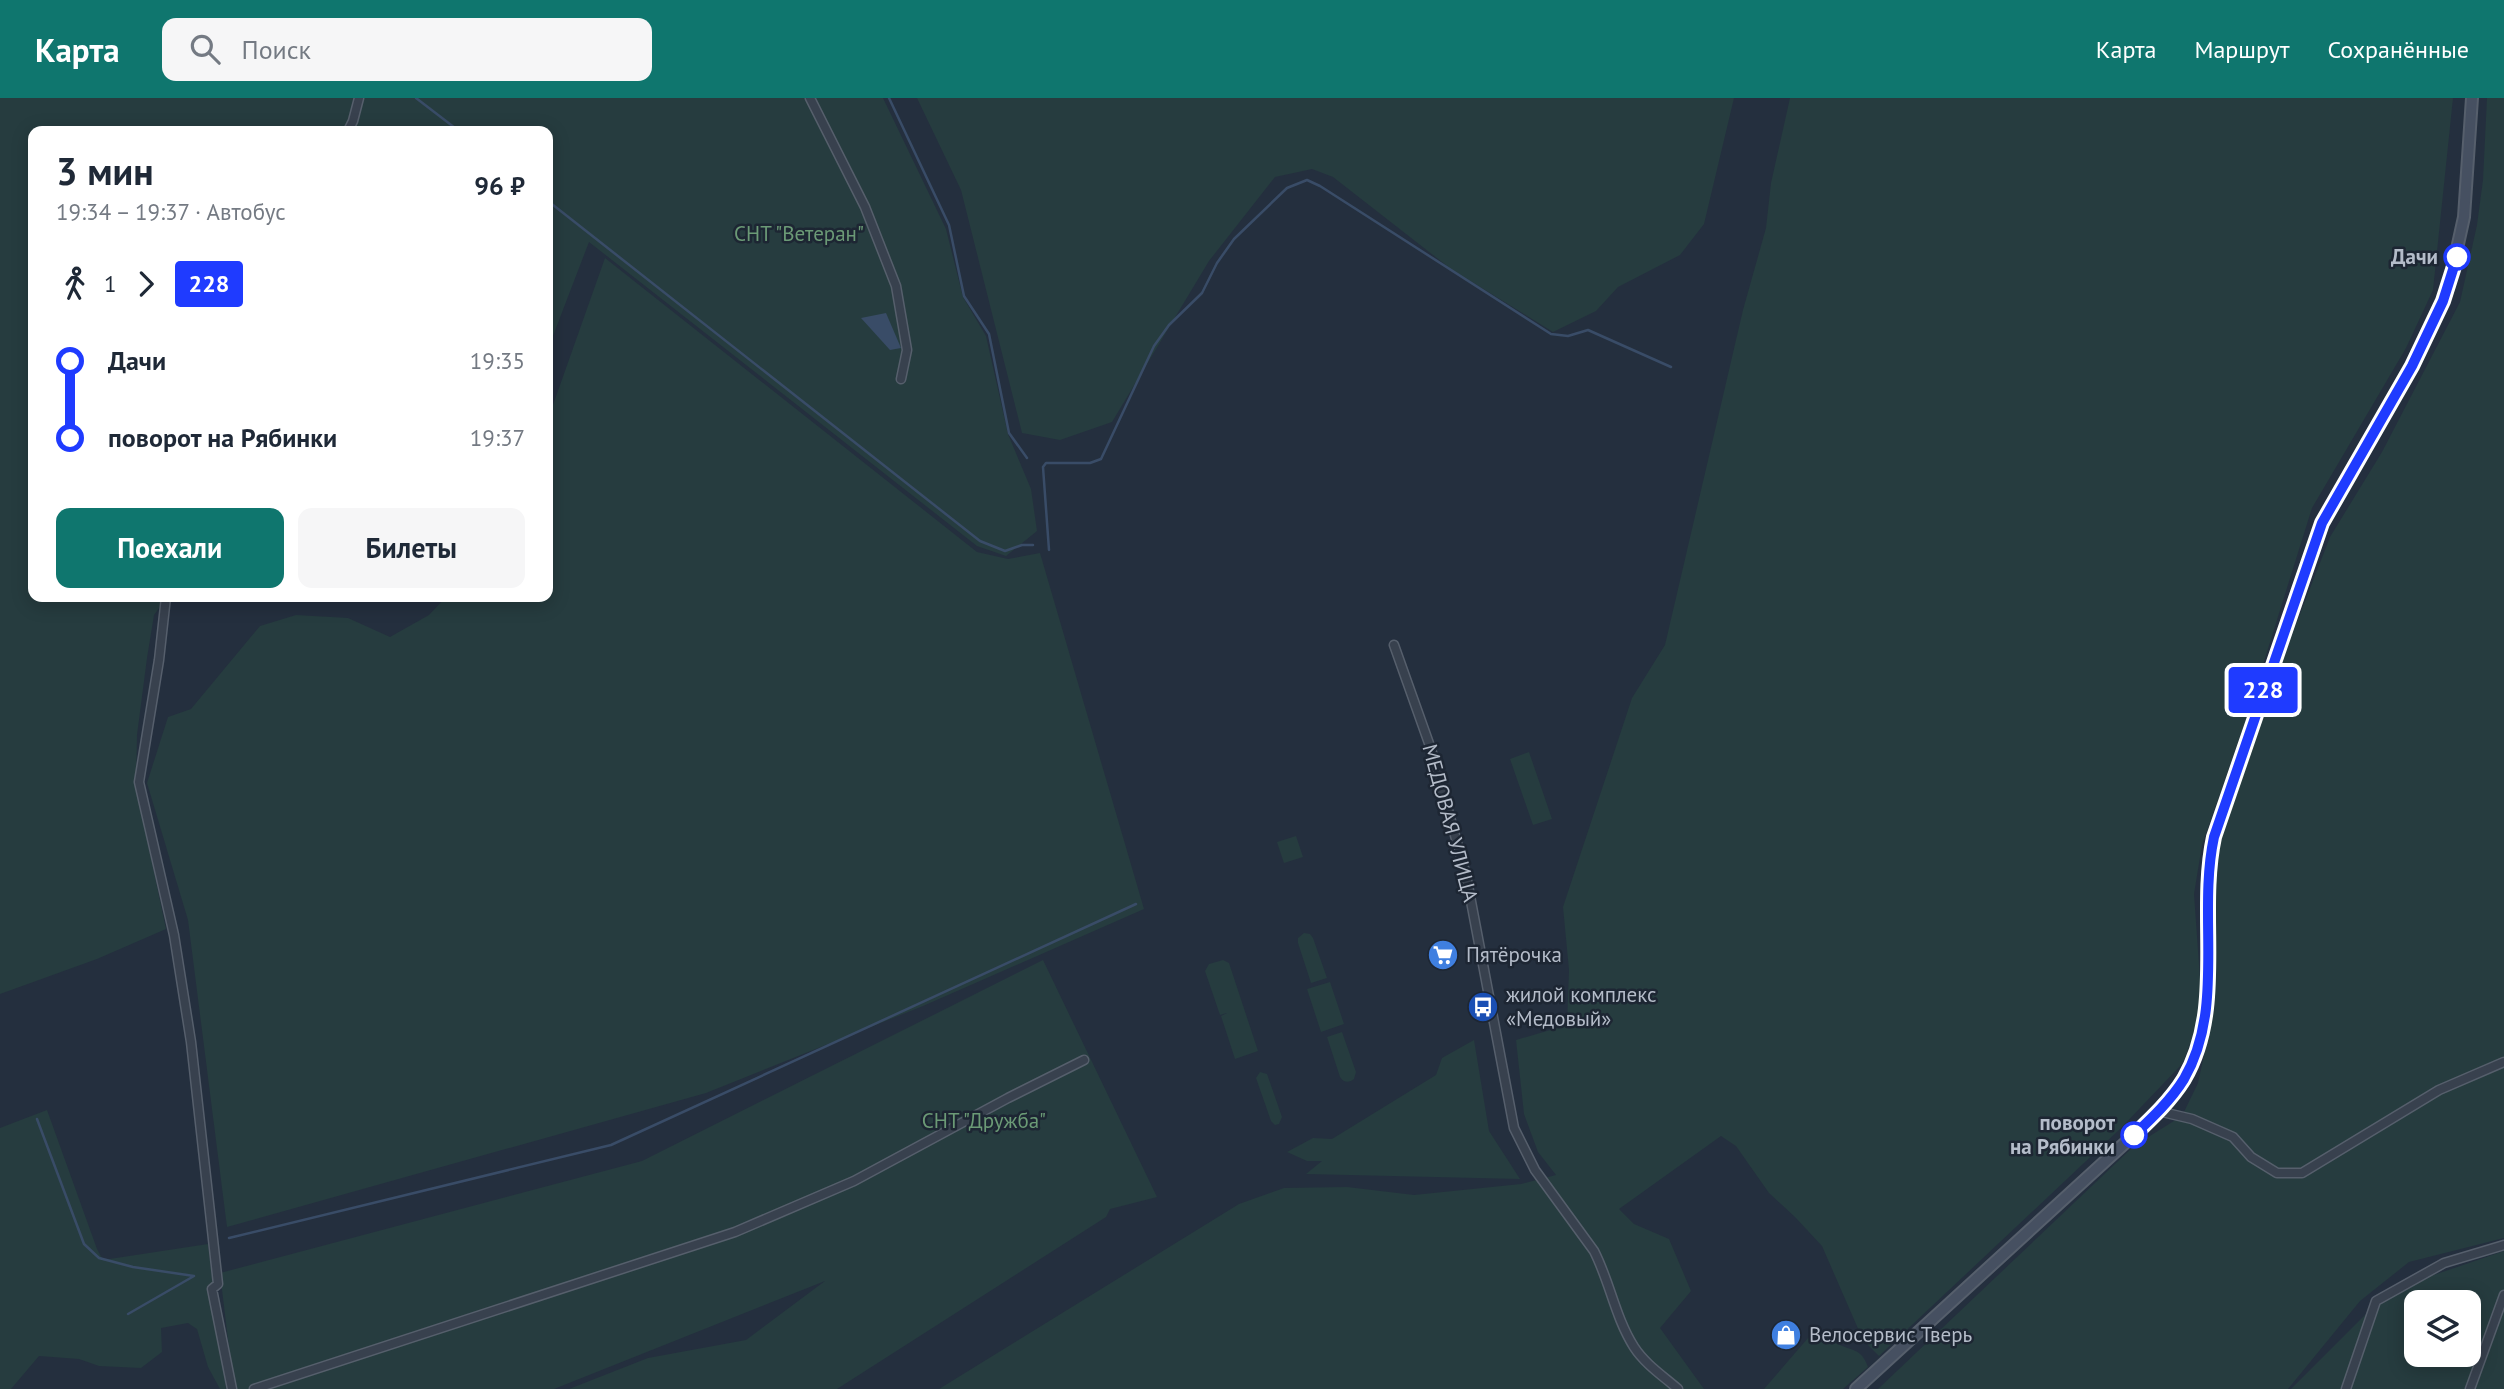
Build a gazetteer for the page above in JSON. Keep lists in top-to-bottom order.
{
  "streets": {
    "street": ["МЕДОВАЯ УЛИЦА"]
  },
  "parks": ["СНТ \"Ветеран\"", "СНТ \"Дружба\""],
  "places": {
    "other": ["Дачи", "поворот на Рябинки"],
    "supermarket": ["Пятёрочка"],
    "bus stop": ["жилой комплекс «Медовый»"],
    "shop": ["Велосервис Тверь"]
  },
  "lines": ["bus line 228"],
  "page": {
    "header": "Карта",
    "search": "Поиск",
    "nav": ["Карта", "Маршрут", "Сохранённые"],
    "on_map": "228",
    "heading": ["3 мин", "19:34 – 19:37 · Автобус", "96 ₽"],
    "legs": ["1", "228"],
    "list": [
      {
        "name": "Дачи",
        "value": "19:35"
      },
      {
        "name": "поворот на Рябинки",
        "value": "19:37"
      }
    ],
    "buttons": ["Поехали", "Билеты"]
  }
}
